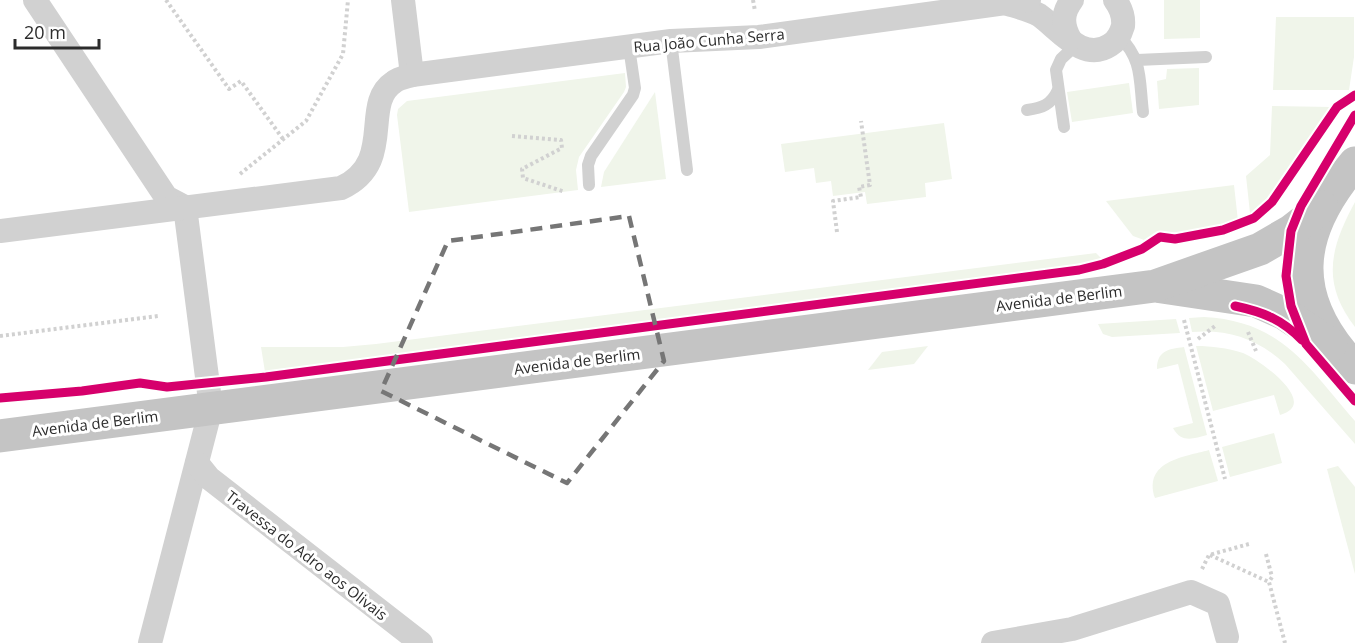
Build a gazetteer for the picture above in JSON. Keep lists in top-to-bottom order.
{
  "streets": {
    "main road": ["Avenida de Berlim"],
    "street": ["Rua João Cunha Serra", "Travessa do Adro aos Olivais"]
  },
  "scale_bar": "20 m"
}
